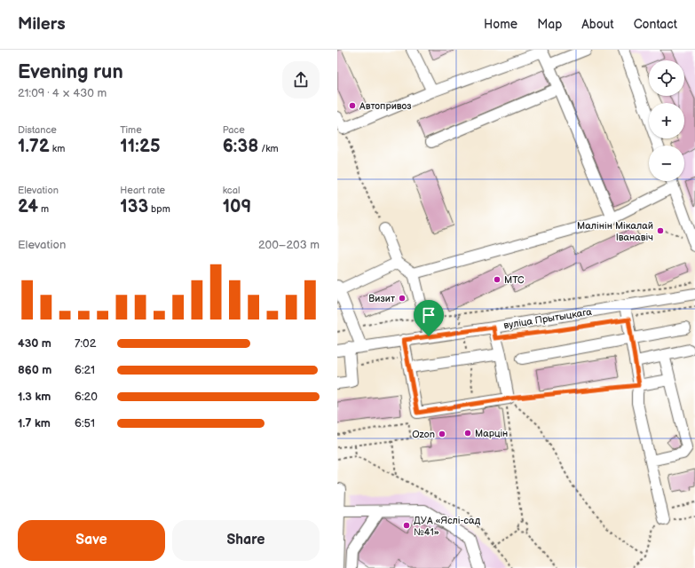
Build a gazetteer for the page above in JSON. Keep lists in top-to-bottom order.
{
  "streets": {
    "street": ["вуліца Прытыцкага"]
  },
  "places": [
    "Автопривоз",
    "Малінін Мікалай Іванавіч",
    "МТС",
    "Визит",
    "Марцін",
    "Ozon",
    "ДУА «Яслі-сад №41»"
  ],
  "page": {
    "header": "Milers",
    "nav": [
      "Home",
      "Map",
      "About",
      "Contact"
    ],
    "heading": ["Evening run", "21:09 · 4 × 430 m"],
    "map_buttons": ["+", "−"],
    "stats": [
      ["Distance", "1.72 km"],
      ["Time", "11:25"],
      ["Pace", "6:38 /km"],
      ["Elevation", "24 m"],
      ["Heart rate", "133 bpm"],
      ["kcal", "109"]
    ],
    "chart": ["Elevation", "200–203 m"],
    "list": [
      {
        "name": "430 m",
        "note": "7:02"
      },
      {
        "name": "860 m",
        "note": "6:21"
      },
      {
        "name": "1.3 km",
        "note": "6:20"
      },
      {
        "name": "1.7 km",
        "note": "6:51"
      }
    ],
    "buttons": ["Save", "Share"]
  }
}
